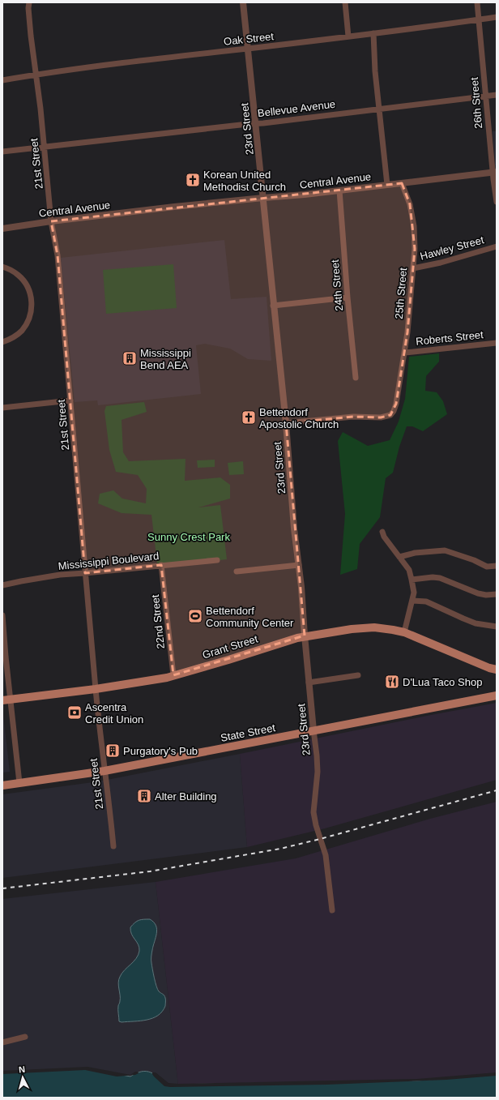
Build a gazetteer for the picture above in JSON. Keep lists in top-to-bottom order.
{
  "streets": {
    "main road": ["Grant Street", "State Street"],
    "street": [
      "Oak Street",
      "26th Street",
      "Bellevue Avenue",
      "23rd Street",
      "21st Street",
      "Central Avenue",
      "Hawley Street",
      "24th Street",
      "25th Street",
      "Roberts Street",
      "Mississippi Boulevard",
      "22nd Street"
    ]
  },
  "crossings": [
    ["Oak Street", "26th Street"],
    ["Oak Street", "23rd Street"],
    ["Oak Street", "21st Street"],
    ["26th Street", "Bellevue Avenue"],
    ["26th Street", "Central Avenue"],
    ["Bellevue Avenue", "23rd Street"],
    ["Bellevue Avenue", "21st Street"],
    ["23rd Street", "Central Avenue"],
    ["23rd Street", "25th Street"],
    ["23rd Street", "Grant Street"],
    ["23rd Street", "State Street"],
    ["21st Street", "Central Avenue"],
    ["21st Street", "Mississippi Boulevard"],
    ["21st Street", "Grant Street"],
    ["21st Street", "State Street"],
    ["Central Avenue", "24th Street"],
    ["Central Avenue", "25th Street"],
    ["Hawley Street", "25th Street"],
    ["25th Street", "Roberts Street"],
    ["Mississippi Boulevard", "22nd Street"],
    ["22nd Street", "Grant Street"]
  ],
  "parks": ["Sunny Crest Park"],
  "places": {
    "church": ["Korean United Methodist Church", "Bettendorf Apostolic Church"],
    "building": ["Mississippi Bend AEA", "Purgatory's Pub", "Alter Building"],
    "sports": ["Bettendorf Community Center"],
    "restaurant": ["D'Lua Taco Shop"],
    "bank": ["Ascentra Credit Union"]
  },
  "north": "top"
}
